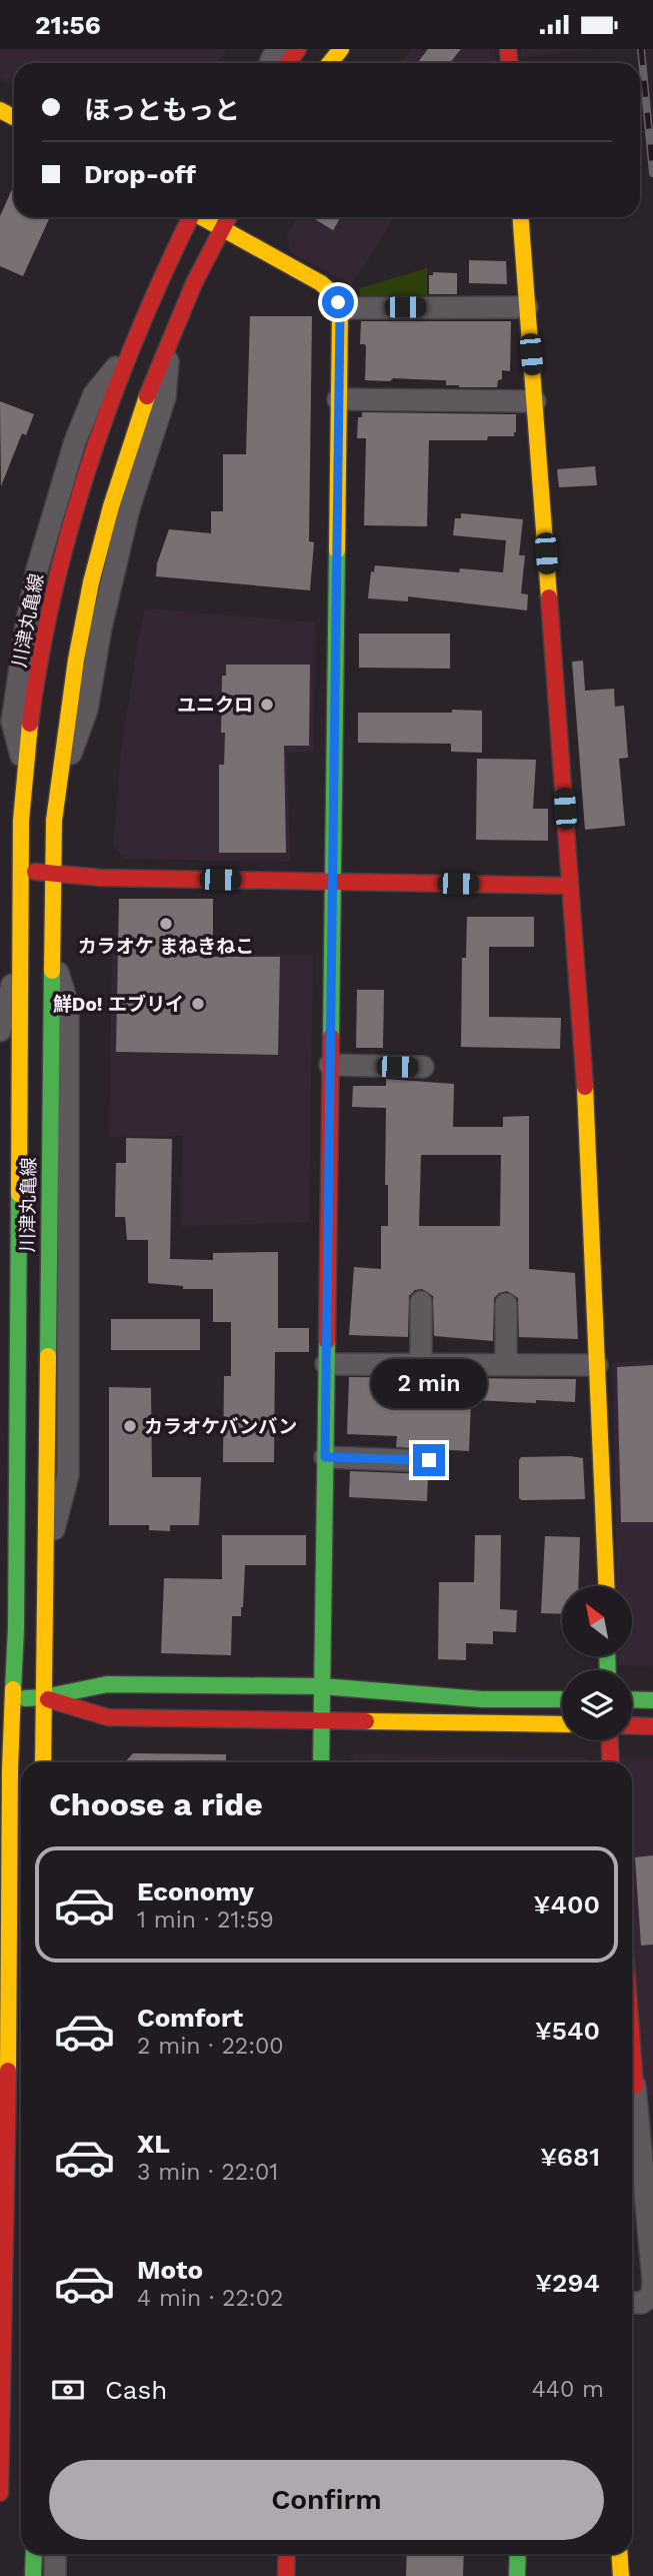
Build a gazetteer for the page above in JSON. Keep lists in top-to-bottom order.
{
  "streets": {
    "street": ["川津丸亀線"]
  },
  "places": [
    "ユニクロ",
    "カラオケ まねきねこ",
    "鮮Do! エブリイ",
    "カラオケバンバン"
  ],
  "north": "top left",
  "page": {
    "status": "21:56",
    "banner": ["ほっともっと", "Drop-off"],
    "bubble": "2 min",
    "heading": "Choose a ride",
    "list": [
      {
        "name": "Economy",
        "note": "1 min · 21:59",
        "value": "¥400"
      },
      {
        "name": "Comfort",
        "note": "2 min · 22:00",
        "value": "¥540"
      },
      {
        "name": "XL",
        "note": "3 min · 22:01",
        "value": "¥681"
      },
      {
        "name": "Moto",
        "note": "4 min · 22:02",
        "value": "¥294"
      }
    ],
    "pay": ["Cash", "440 m"],
    "buttons": "Confirm"
  }
}
